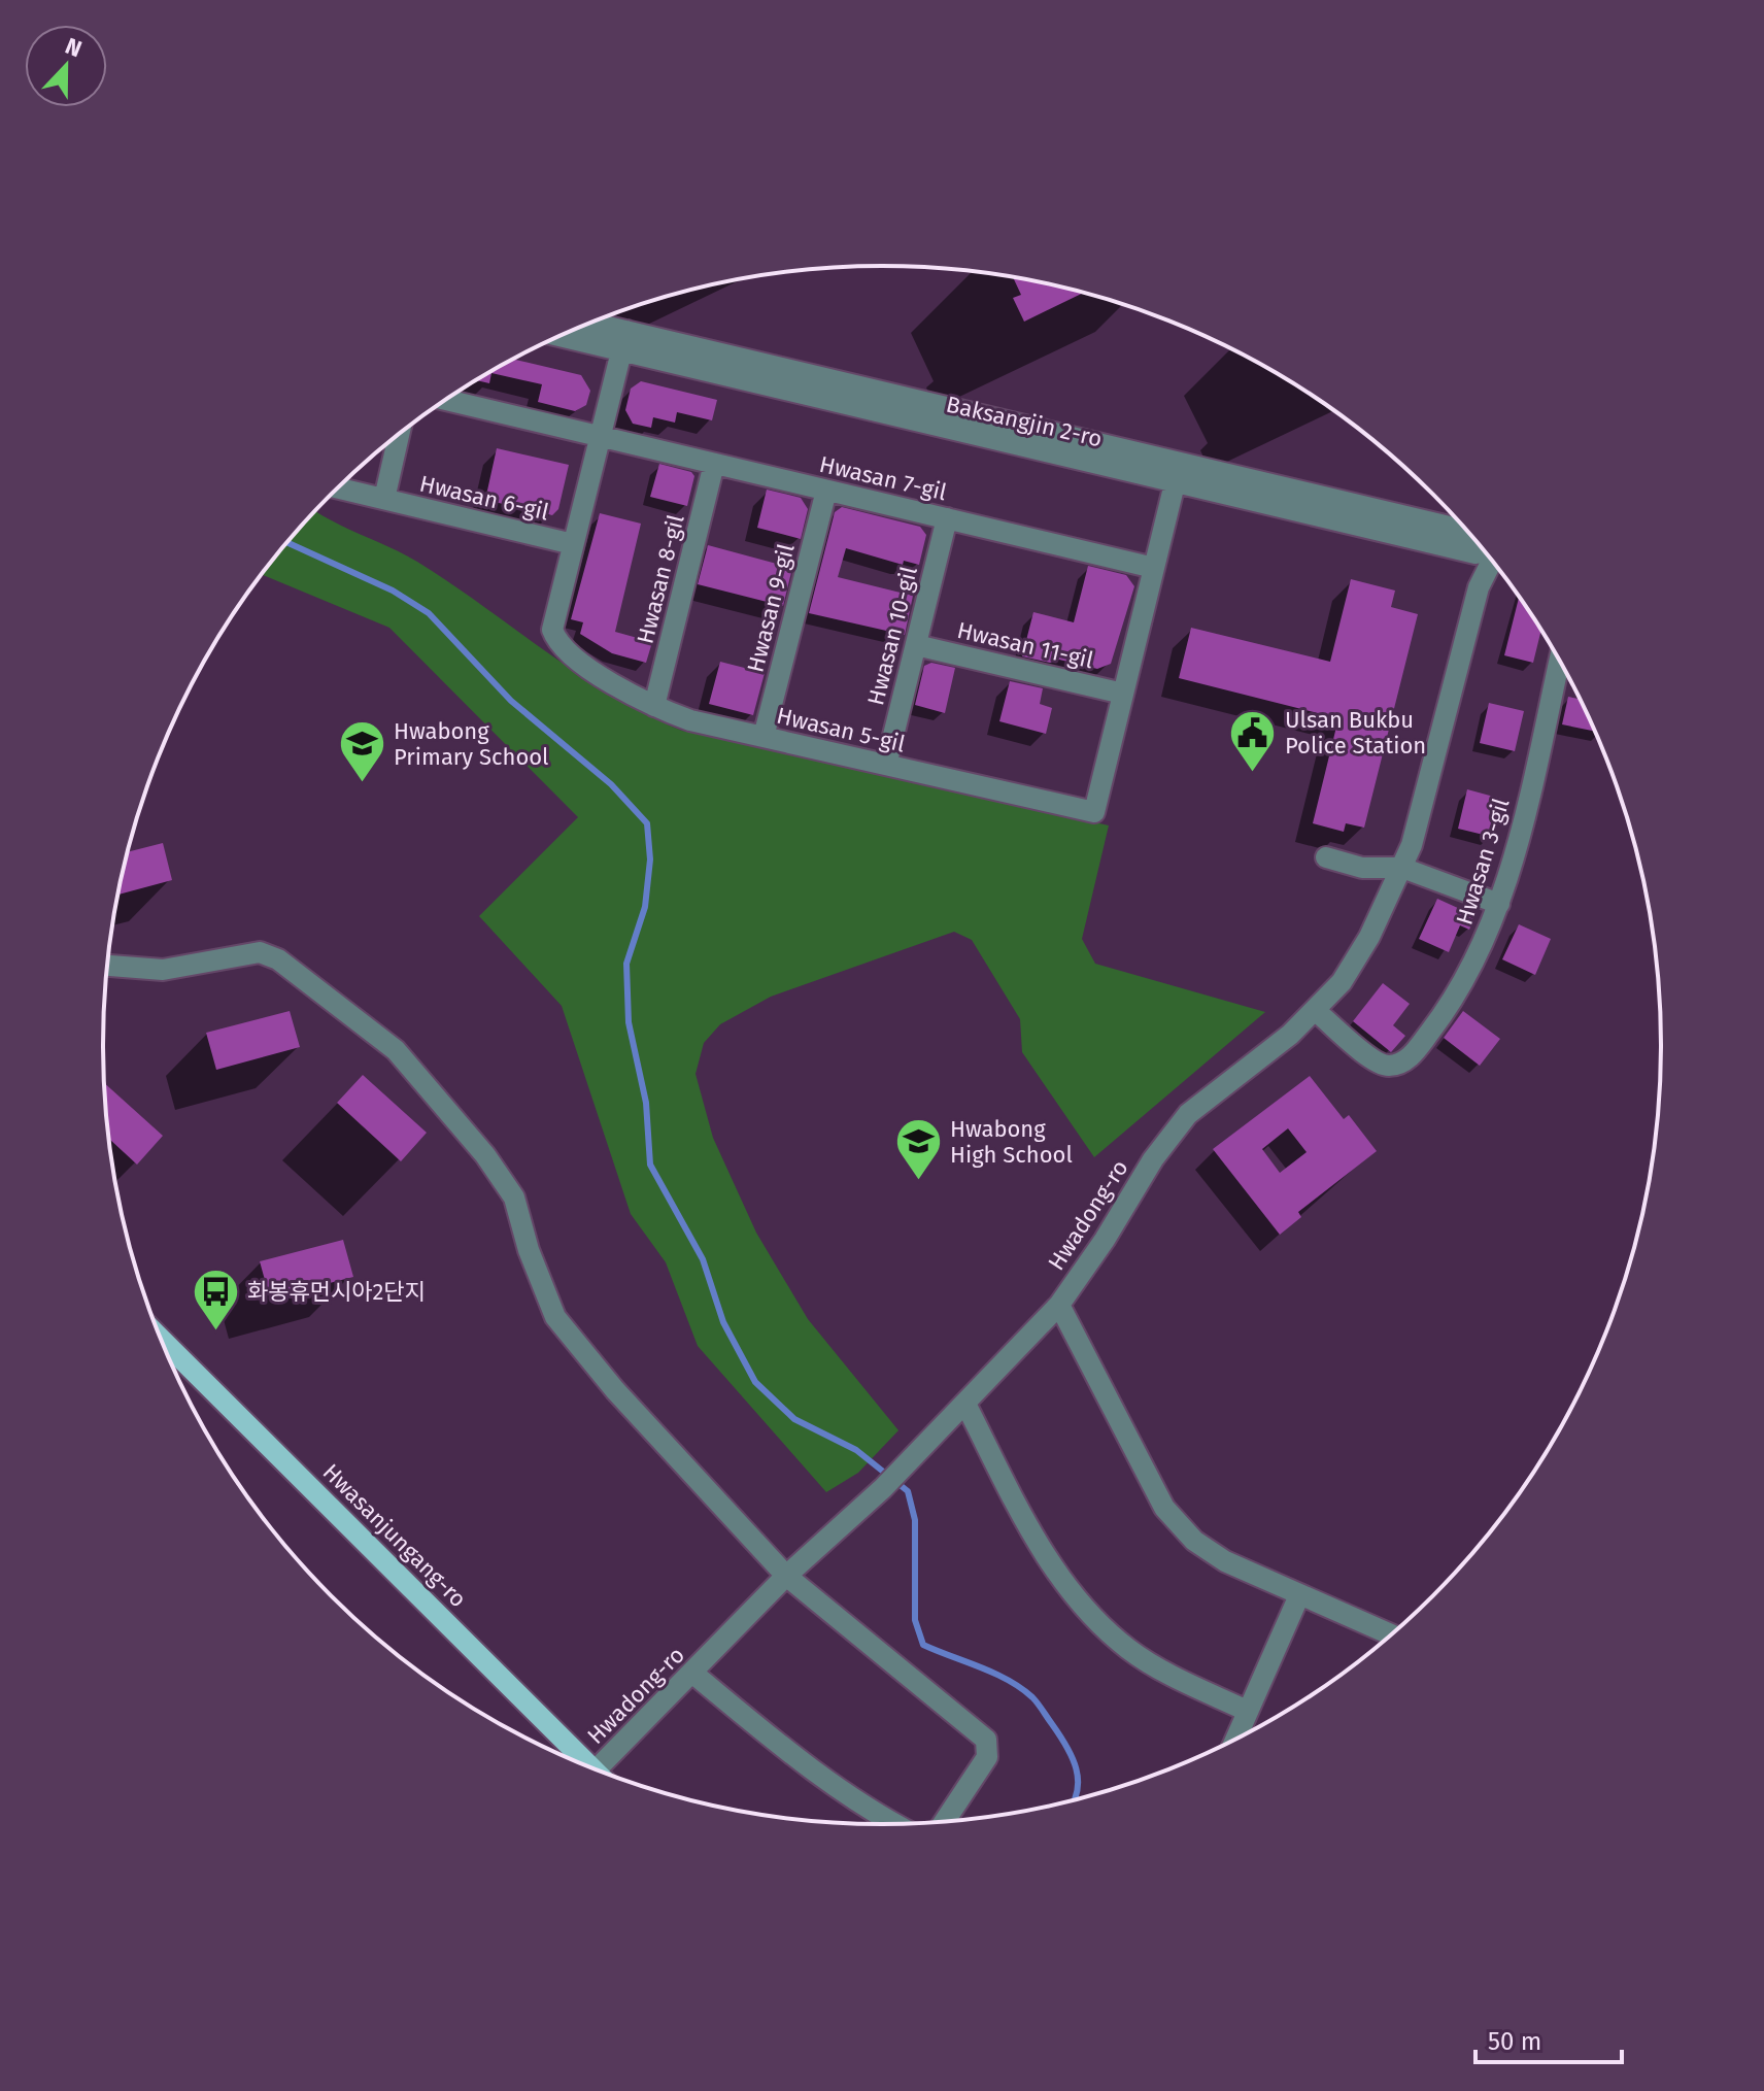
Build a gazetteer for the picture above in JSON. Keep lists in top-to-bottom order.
{
  "streets": {
    "main road": ["Hwasanjungang-ro"],
    "street": [
      "Baksangjin 2-ro",
      "Hwasan 7-gil",
      "Hwasan 6-gil",
      "Hwasan 8-gil",
      "Hwasan 9-gil",
      "Hwasan 10-gil",
      "Hwasan 11-gil",
      "Hwasan 5-gil",
      "Hwasan 3-gil",
      "Hwadong-ro"
    ]
  },
  "crossings": [
    ["Baksangjin 2-ro", "Hwasan 5-gil"],
    ["Hwasan 7-gil", "Hwasan 8-gil"],
    ["Hwasan 7-gil", "Hwasan 9-gil"],
    ["Hwasan 7-gil", "Hwasan 10-gil"],
    ["Hwasan 7-gil", "Hwasan 5-gil"],
    ["Hwasan 6-gil", "Hwasan 5-gil"],
    ["Hwasan 8-gil", "Hwasan 5-gil"],
    ["Hwasan 9-gil", "Hwasan 5-gil"],
    ["Hwasan 10-gil", "Hwasan 11-gil"],
    ["Hwasan 10-gil", "Hwasan 5-gil"],
    ["Hwasan 11-gil", "Hwasan 5-gil"],
    ["Hwasan 3-gil", "Hwadong-ro"]
  ],
  "places": {
    "public building": ["Ulsan Bukbu Police Station"],
    "school or university": ["Hwabong Primary School", "Hwabong High School"],
    "bus stop": ["화봉휴먼시아2단지"]
  },
  "scale_bar": "50 m",
  "north": "top"
}
